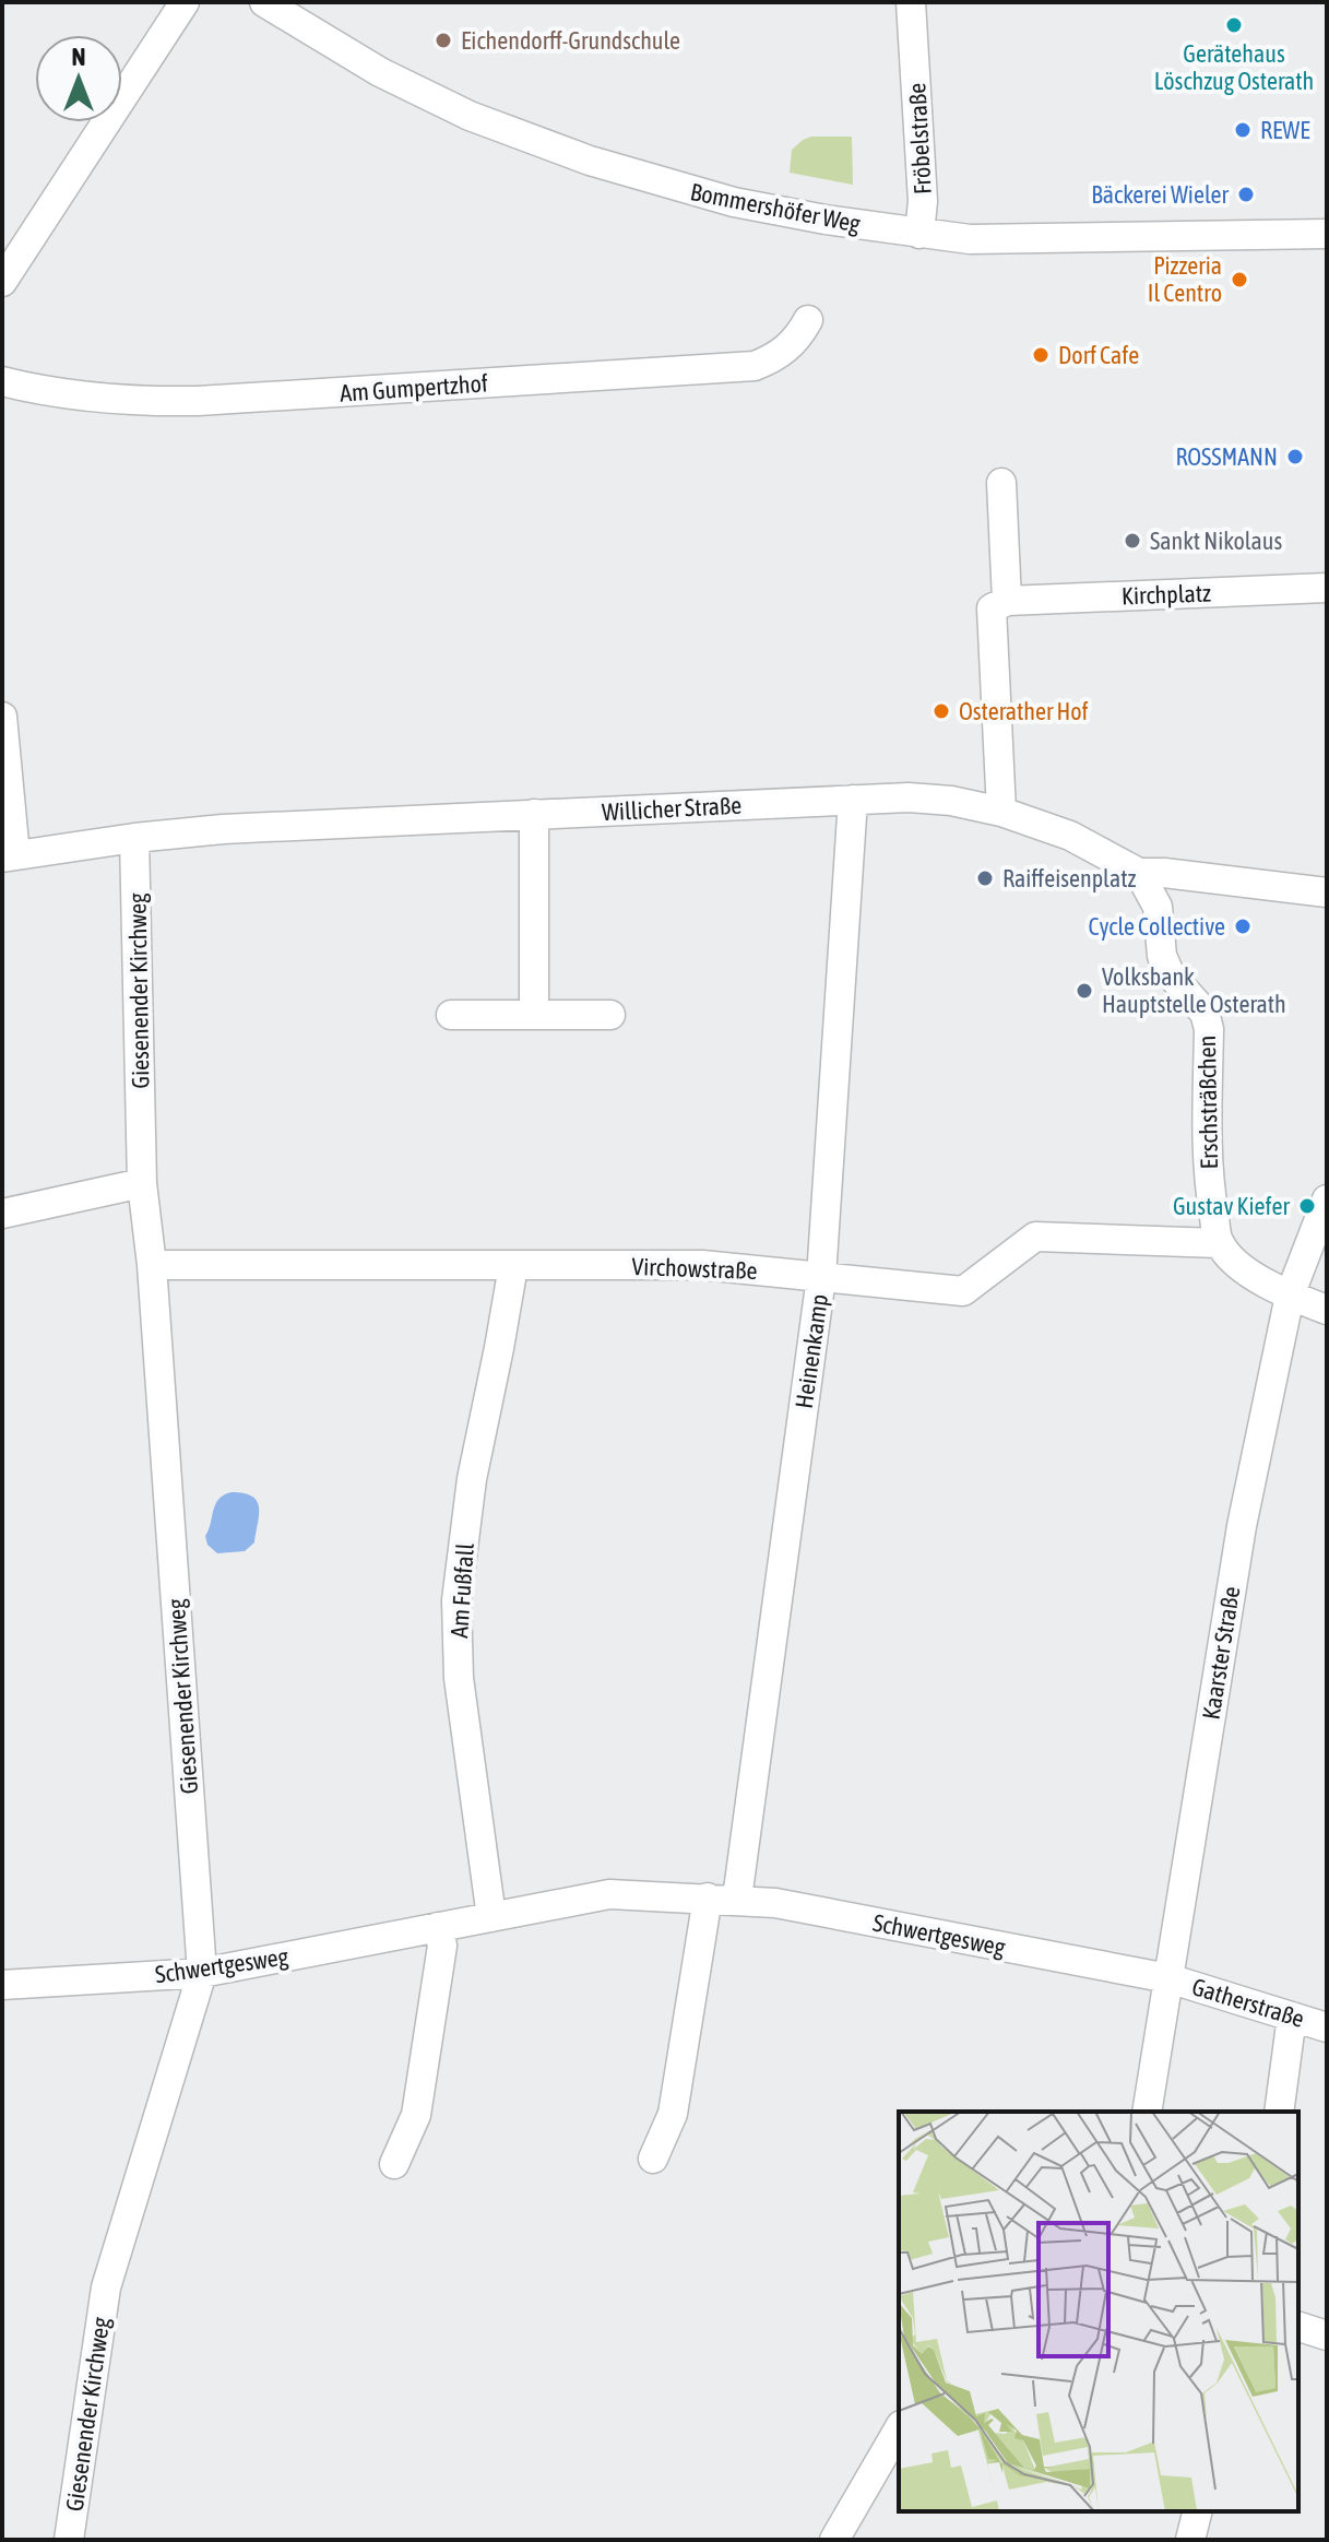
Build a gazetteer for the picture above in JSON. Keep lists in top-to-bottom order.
{
  "streets": {
    "street": [
      "Fröbelstraße",
      "Bommershöfer Weg",
      "Am Gumpertzhof",
      "Kirchplatz",
      "Willicher Straße",
      "Giesenender Kirchweg",
      "Erschsträßchen",
      "Virchowstraße",
      "Heinenkamp",
      "Am Fußfall",
      "Kaarster Straße",
      "Schwertgesweg",
      "Gatherstraße"
    ]
  },
  "crossings": [
    ["Fröbelstraße", "Bommershöfer Weg"],
    ["Willicher Straße", "Giesenender Kirchweg"],
    ["Willicher Straße", "Erschsträßchen"],
    ["Willicher Straße", "Heinenkamp"],
    ["Giesenender Kirchweg", "Virchowstraße"],
    ["Giesenender Kirchweg", "Schwertgesweg"],
    ["Erschsträßchen", "Virchowstraße"],
    ["Virchowstraße", "Heinenkamp"],
    ["Virchowstraße", "Am Fußfall"],
    ["Heinenkamp", "Schwertgesweg"],
    ["Am Fußfall", "Schwertgesweg"],
    ["Kaarster Straße", "Schwertgesweg"],
    ["Kaarster Straße", "Gatherstraße"],
    ["Schwertgesweg", "Gatherstraße"]
  ],
  "places": [
    "Gerätehaus Löschzug Osterath",
    "Eichendorff-Grundschule",
    "REWE",
    "Bäckerei Wieler",
    "Pizzeria Il Centro",
    "Dorf Cafe",
    "ROSSMANN",
    "Sankt Nikolaus",
    "Osterather Hof",
    "Raiffeisenplatz",
    "Cycle Collective",
    "Volksbank Hauptstelle Osterath",
    "Gustav Kiefer"
  ],
  "north": "top"
}
